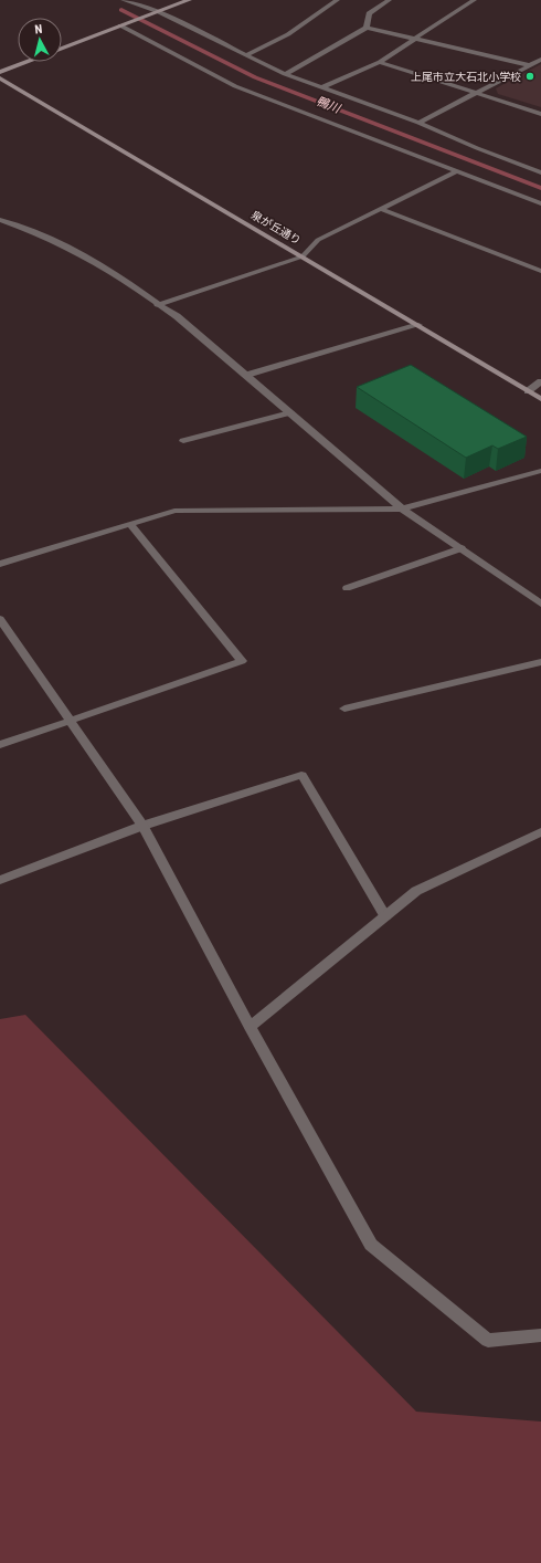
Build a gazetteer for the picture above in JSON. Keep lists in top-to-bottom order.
{
  "streets": {
    "street": ["泉が丘通り"]
  },
  "water": ["鴨川"],
  "places": ["上尾市立大石北小学校"],
  "north": "top"
}
